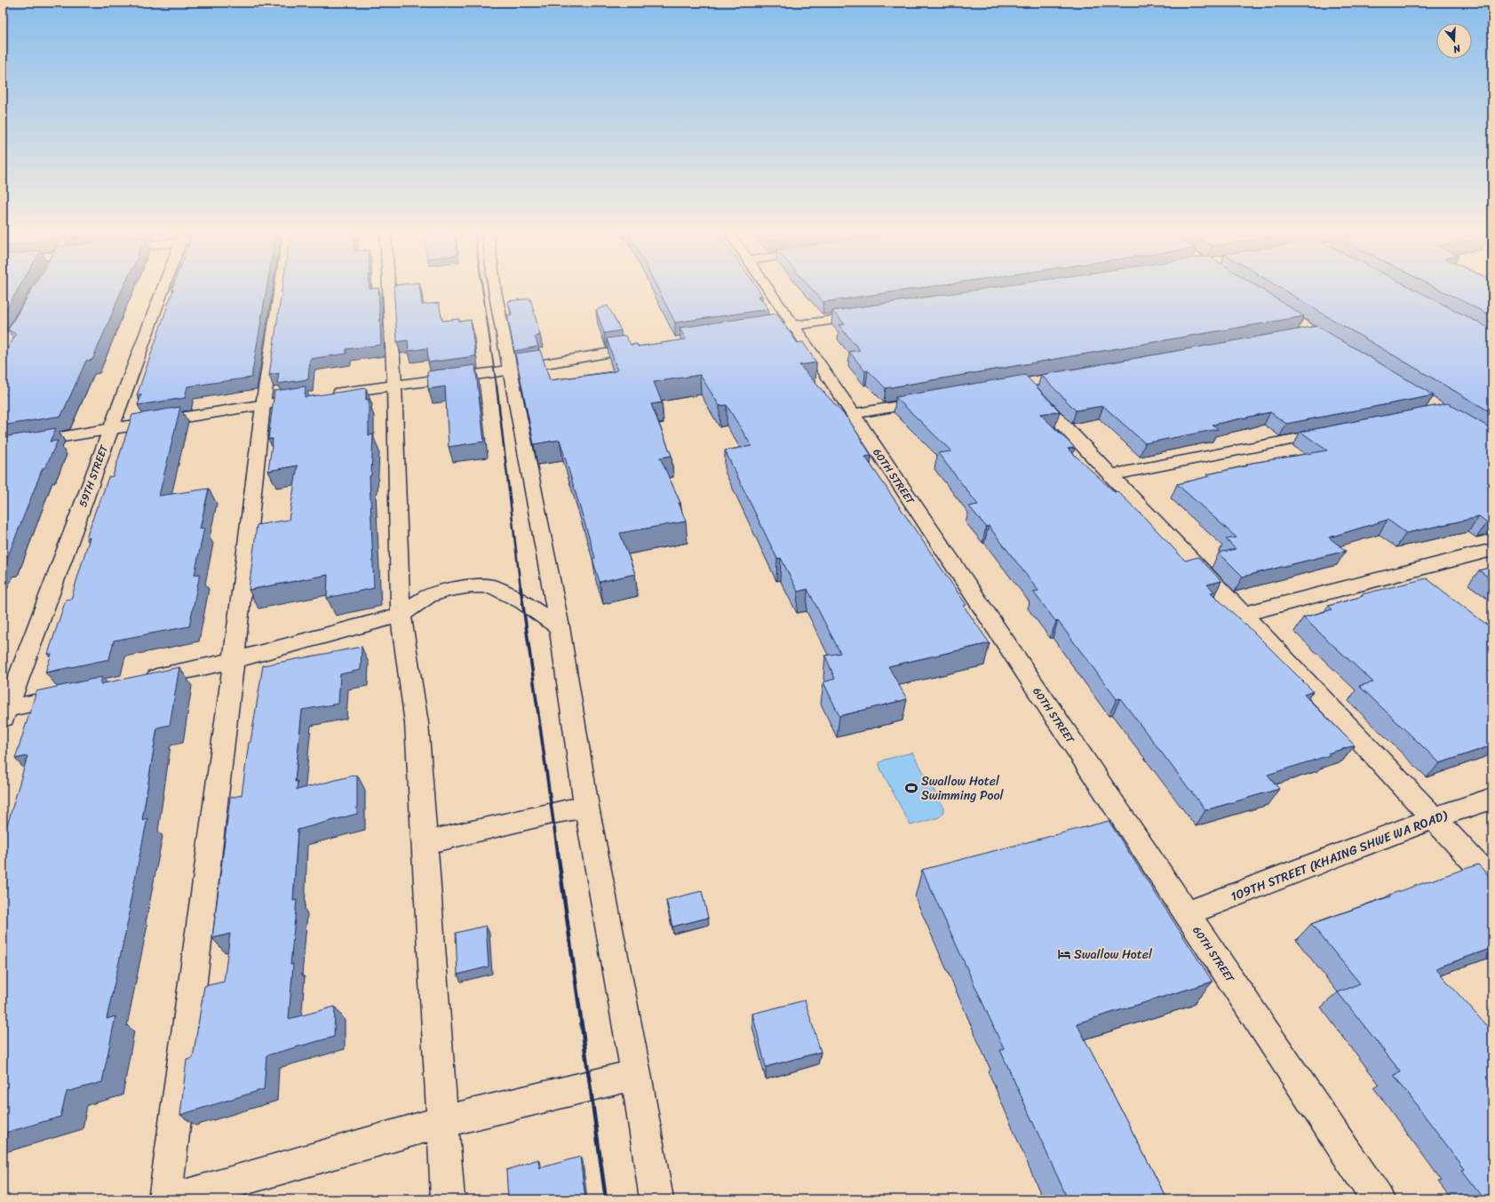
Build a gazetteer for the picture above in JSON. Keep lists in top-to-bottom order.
{
  "streets": {
    "street": ["59TH STREET", "60TH STREET", "109TH STREET (KHAING SHWE WA ROAD)"]
  },
  "crossings": [
    ["60TH STREET", "109TH STREET (KHAING SHWE WA ROAD)"]
  ],
  "places": {
    "sports": ["Swallow Hotel Swimming Pool"],
    "hotel": ["Swallow Hotel"]
  },
  "north": "bottom"
}
